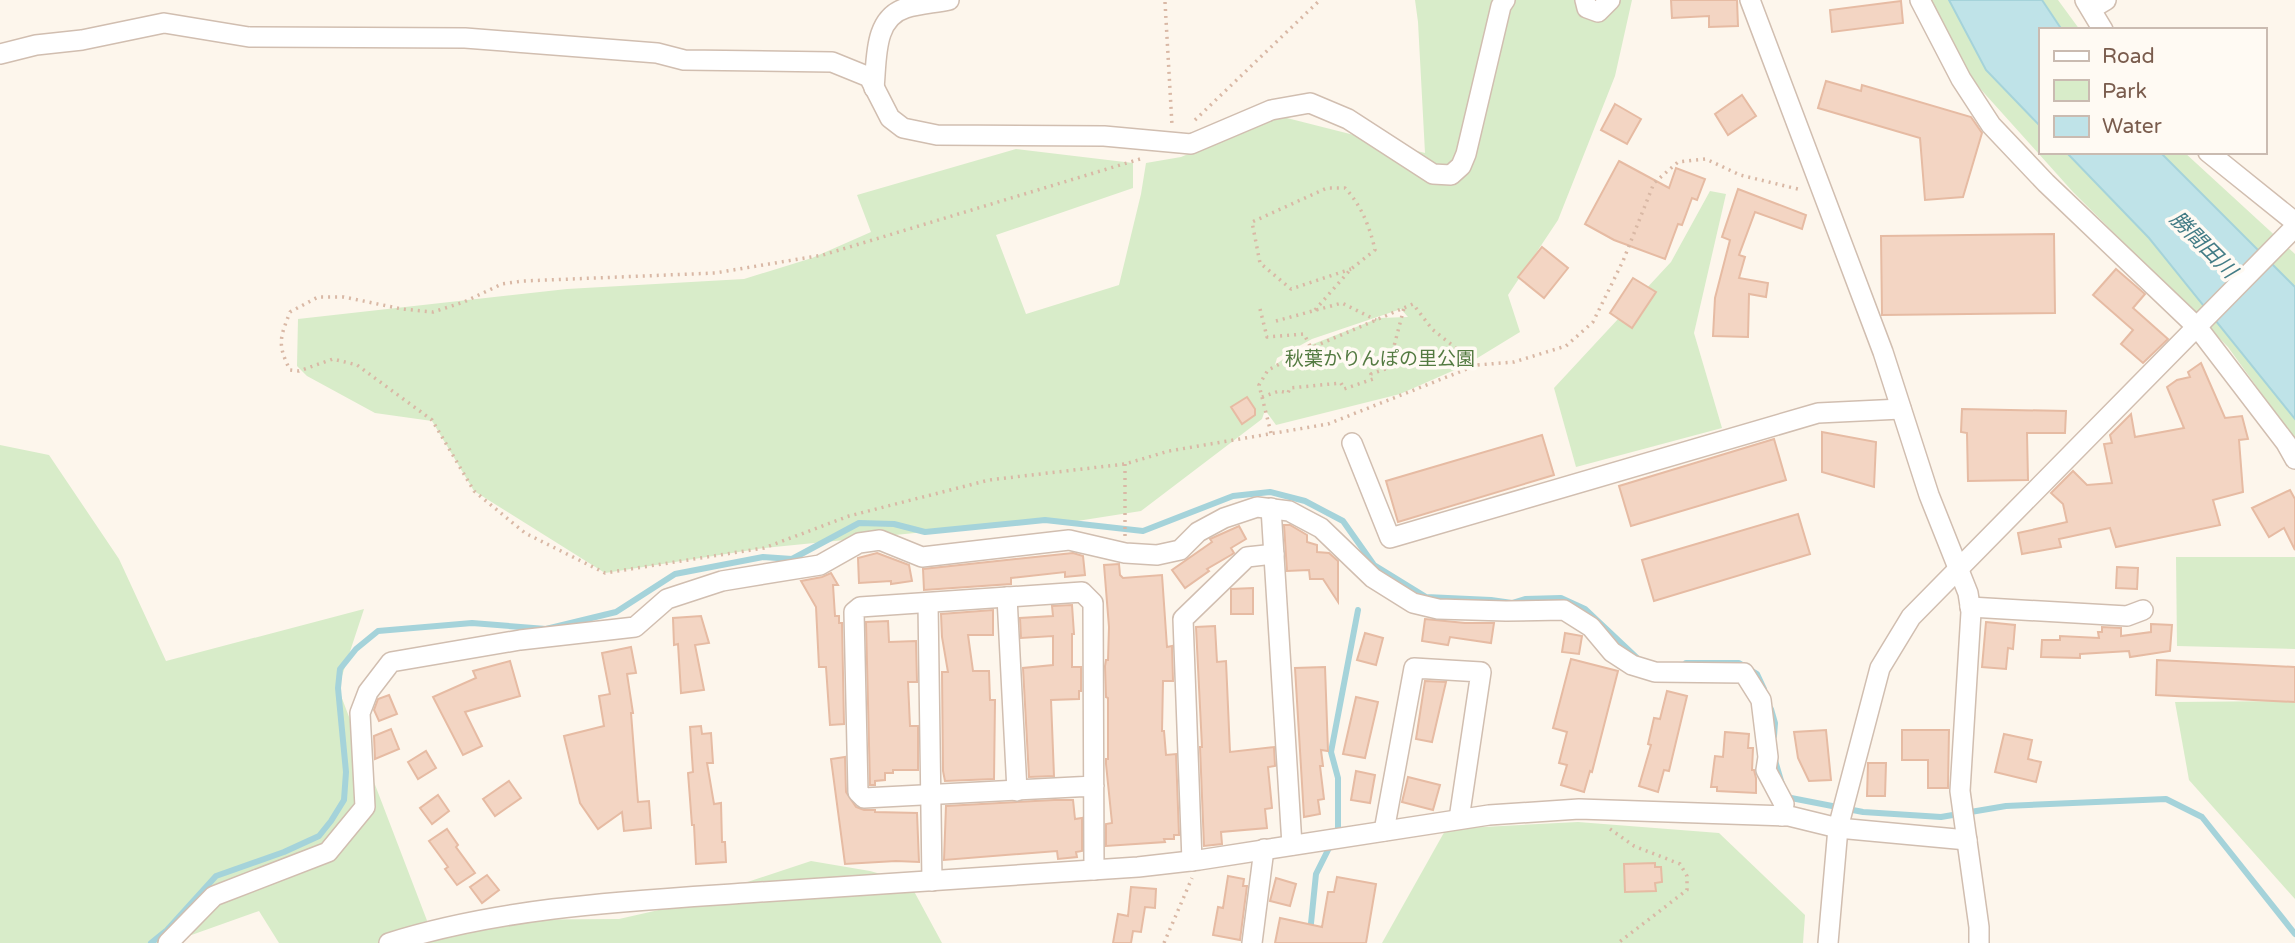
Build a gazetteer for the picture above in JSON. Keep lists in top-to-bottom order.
{
  "water": ["勝間田川"],
  "parks": ["秋葉かりんぽの里公園"],
  "legend": ["Road", "Park", "Water"]
}
